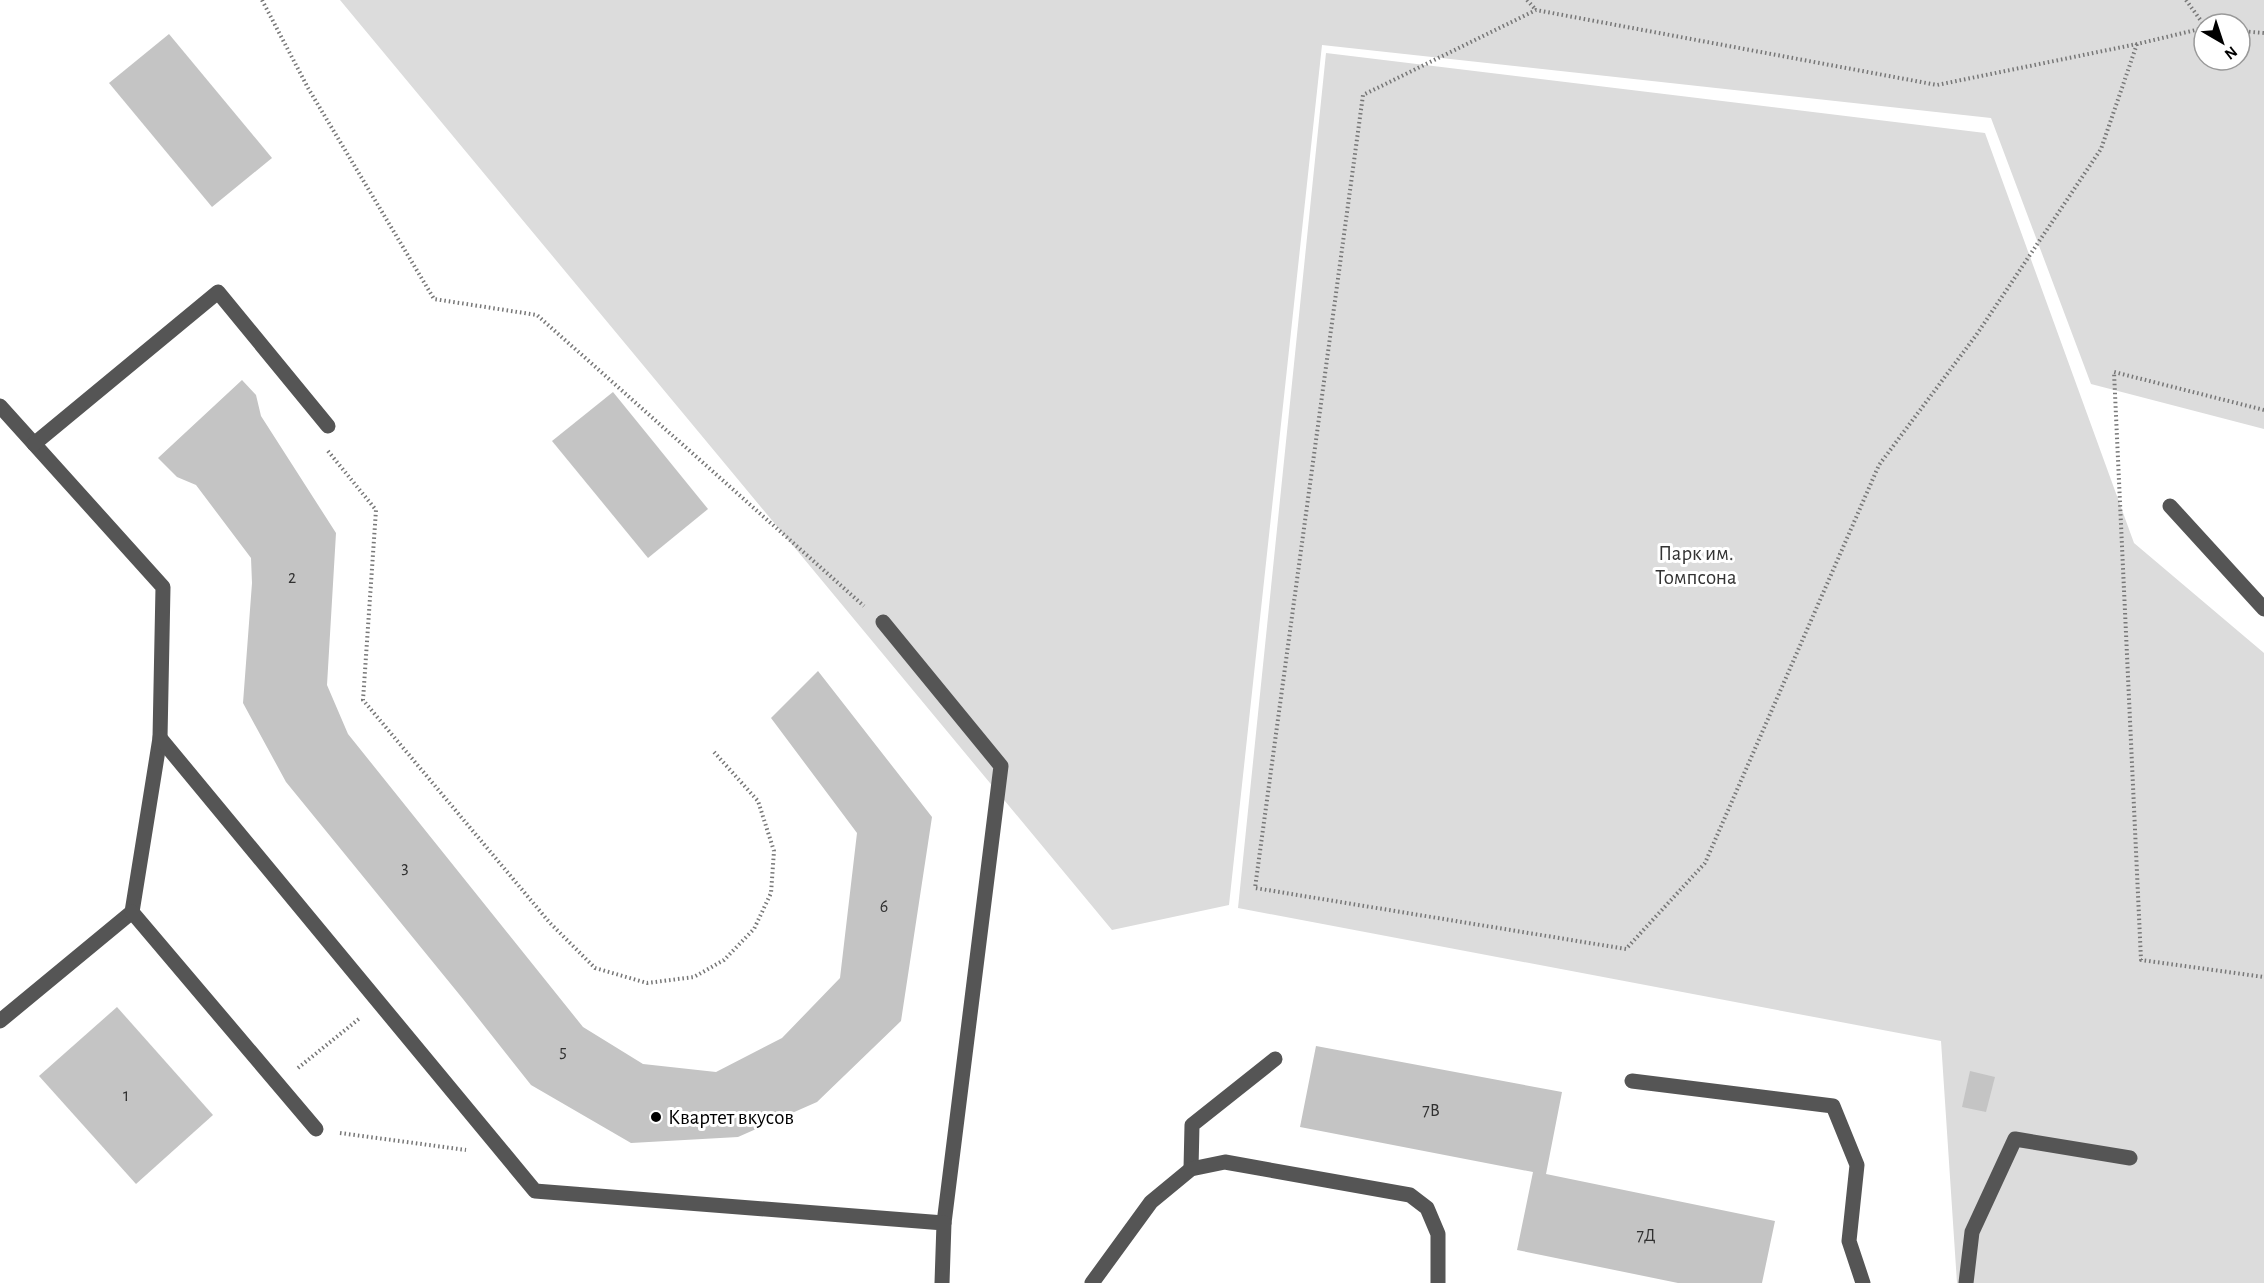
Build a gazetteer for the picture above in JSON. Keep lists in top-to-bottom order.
{
  "parks": ["Парк им. Томпсона"],
  "places": ["Квартет вкусов"],
  "house_numbers": [
    "2",
    "3",
    "6",
    "5",
    "1",
    "7В",
    "7Д"
  ],
  "north": "bottom right"
}
